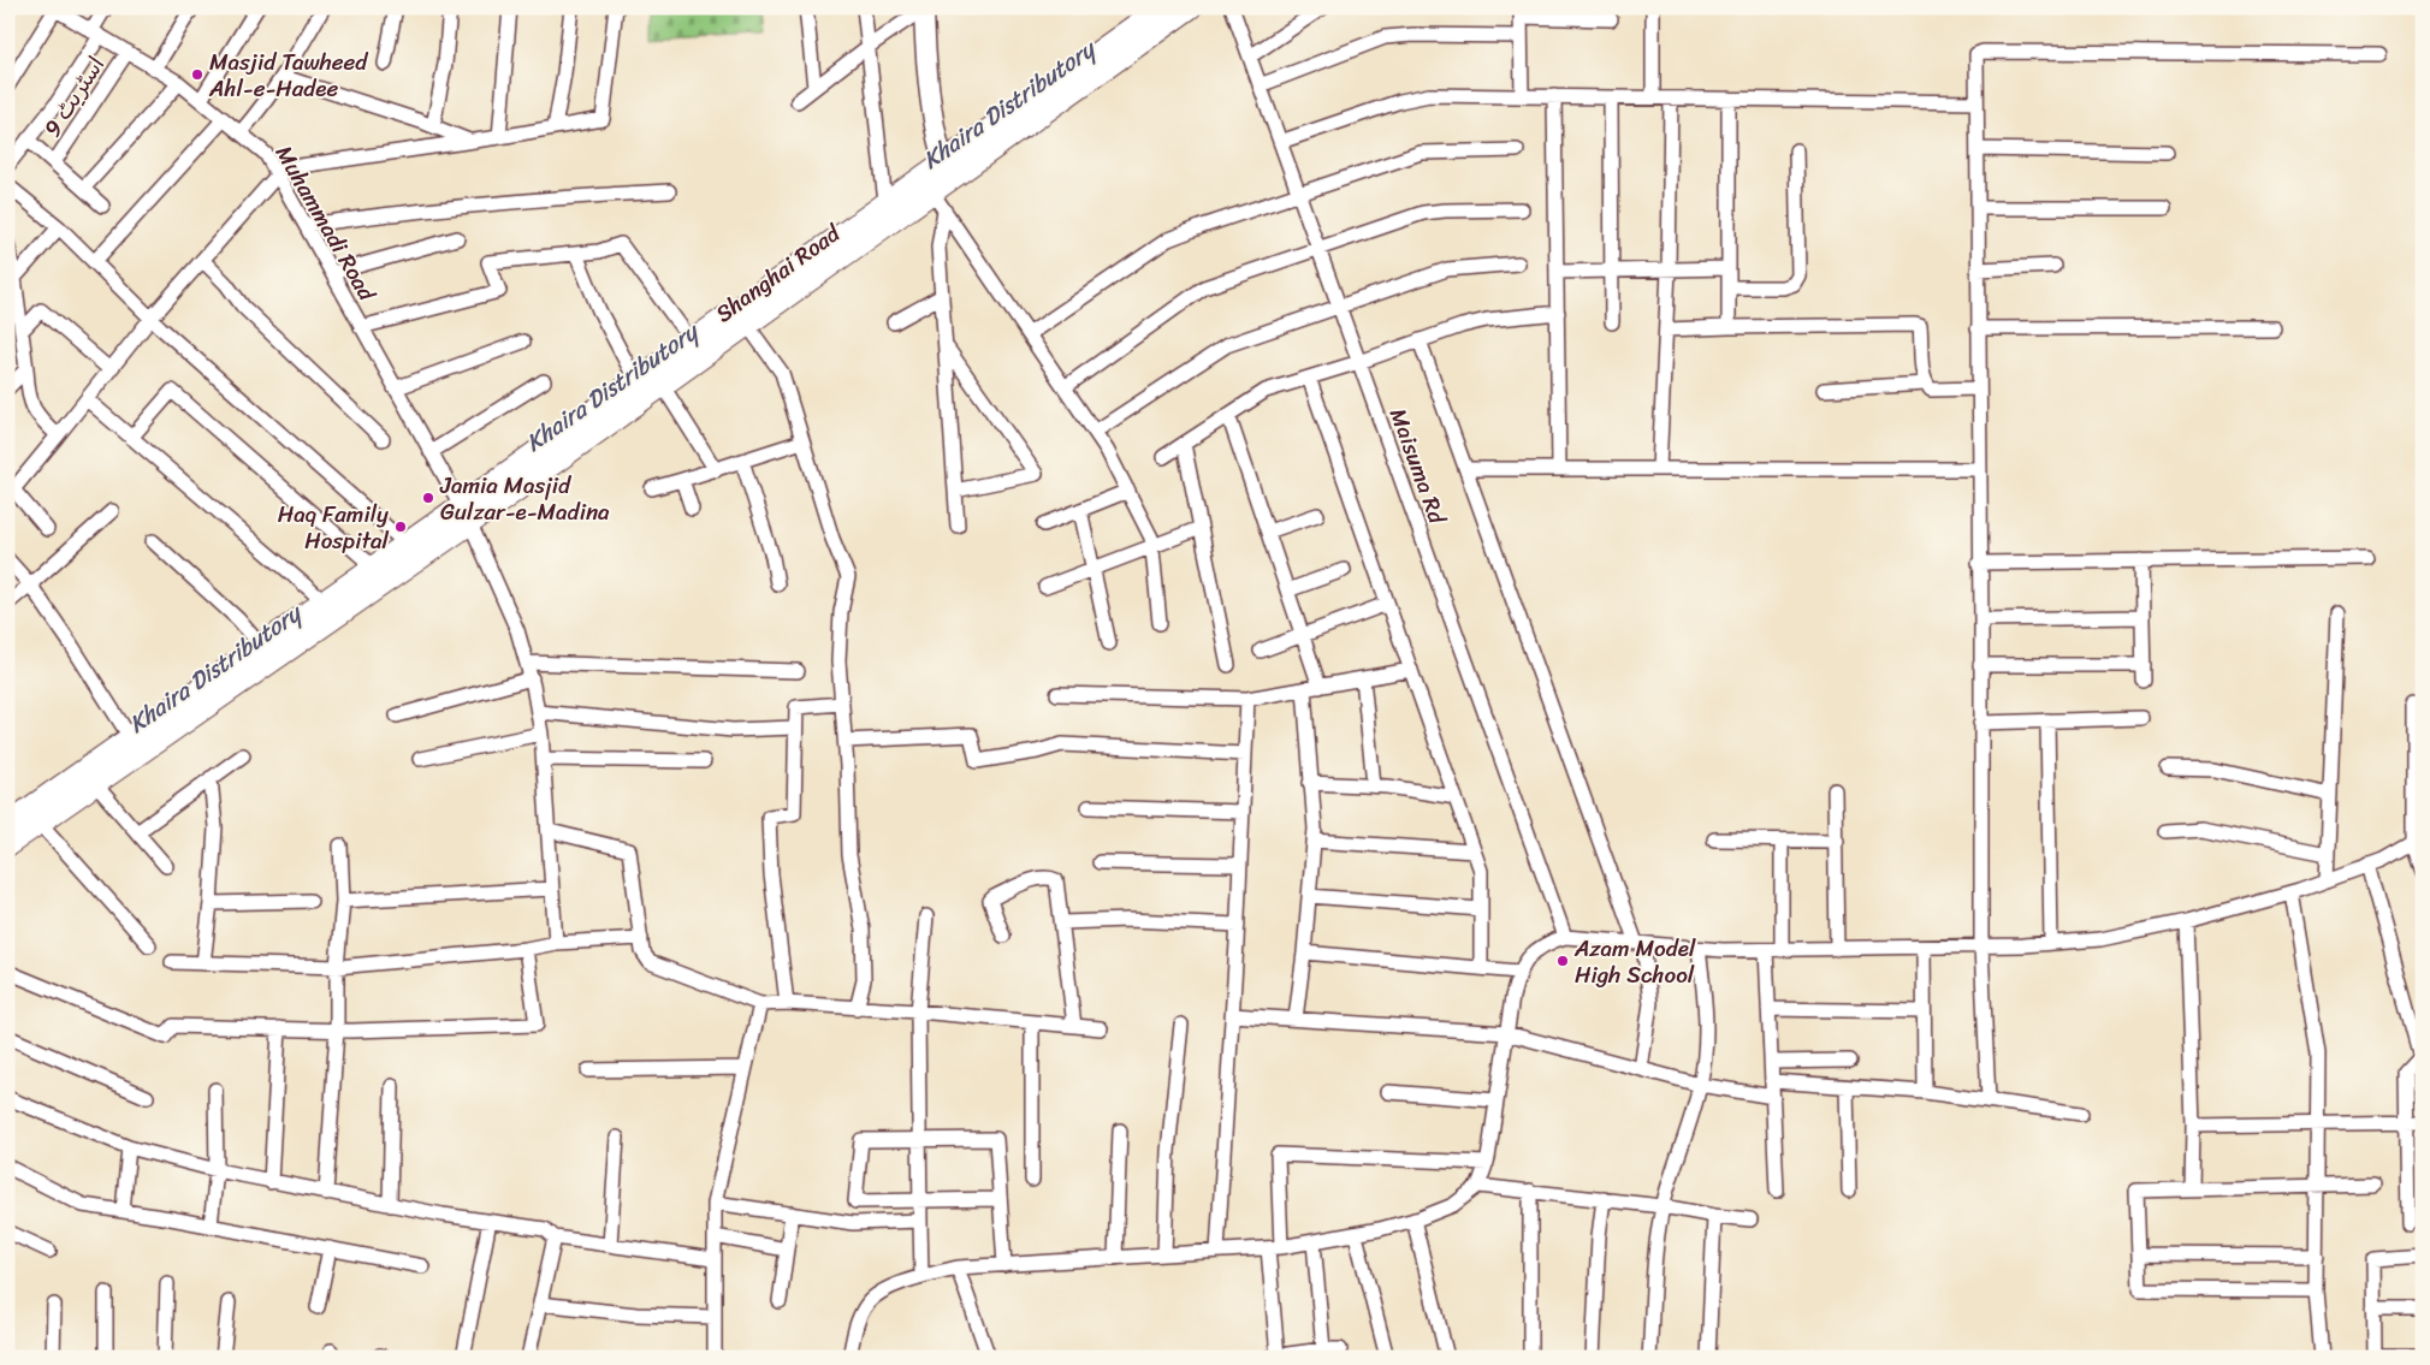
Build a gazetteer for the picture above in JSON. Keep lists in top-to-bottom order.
{
  "streets": {
    "main road": ["Shanghai Road"],
    "street": ["اسٹریٹ 9", "Muhammadi Road", "Maisuma Rd"]
  },
  "crossings": [
    ["اسٹریٹ 9", "Muhammadi Road"],
    ["Muhammadi Road", "Shanghai Road"]
  ],
  "water": ["Khaira Distributory"],
  "places": [
    "Masjid Tawheed Ahl-e-Hadee",
    "Jamia Masjid Gulzar-e-Madina",
    "Haq Family Hospital",
    "Azam Model High School"
  ]
}
